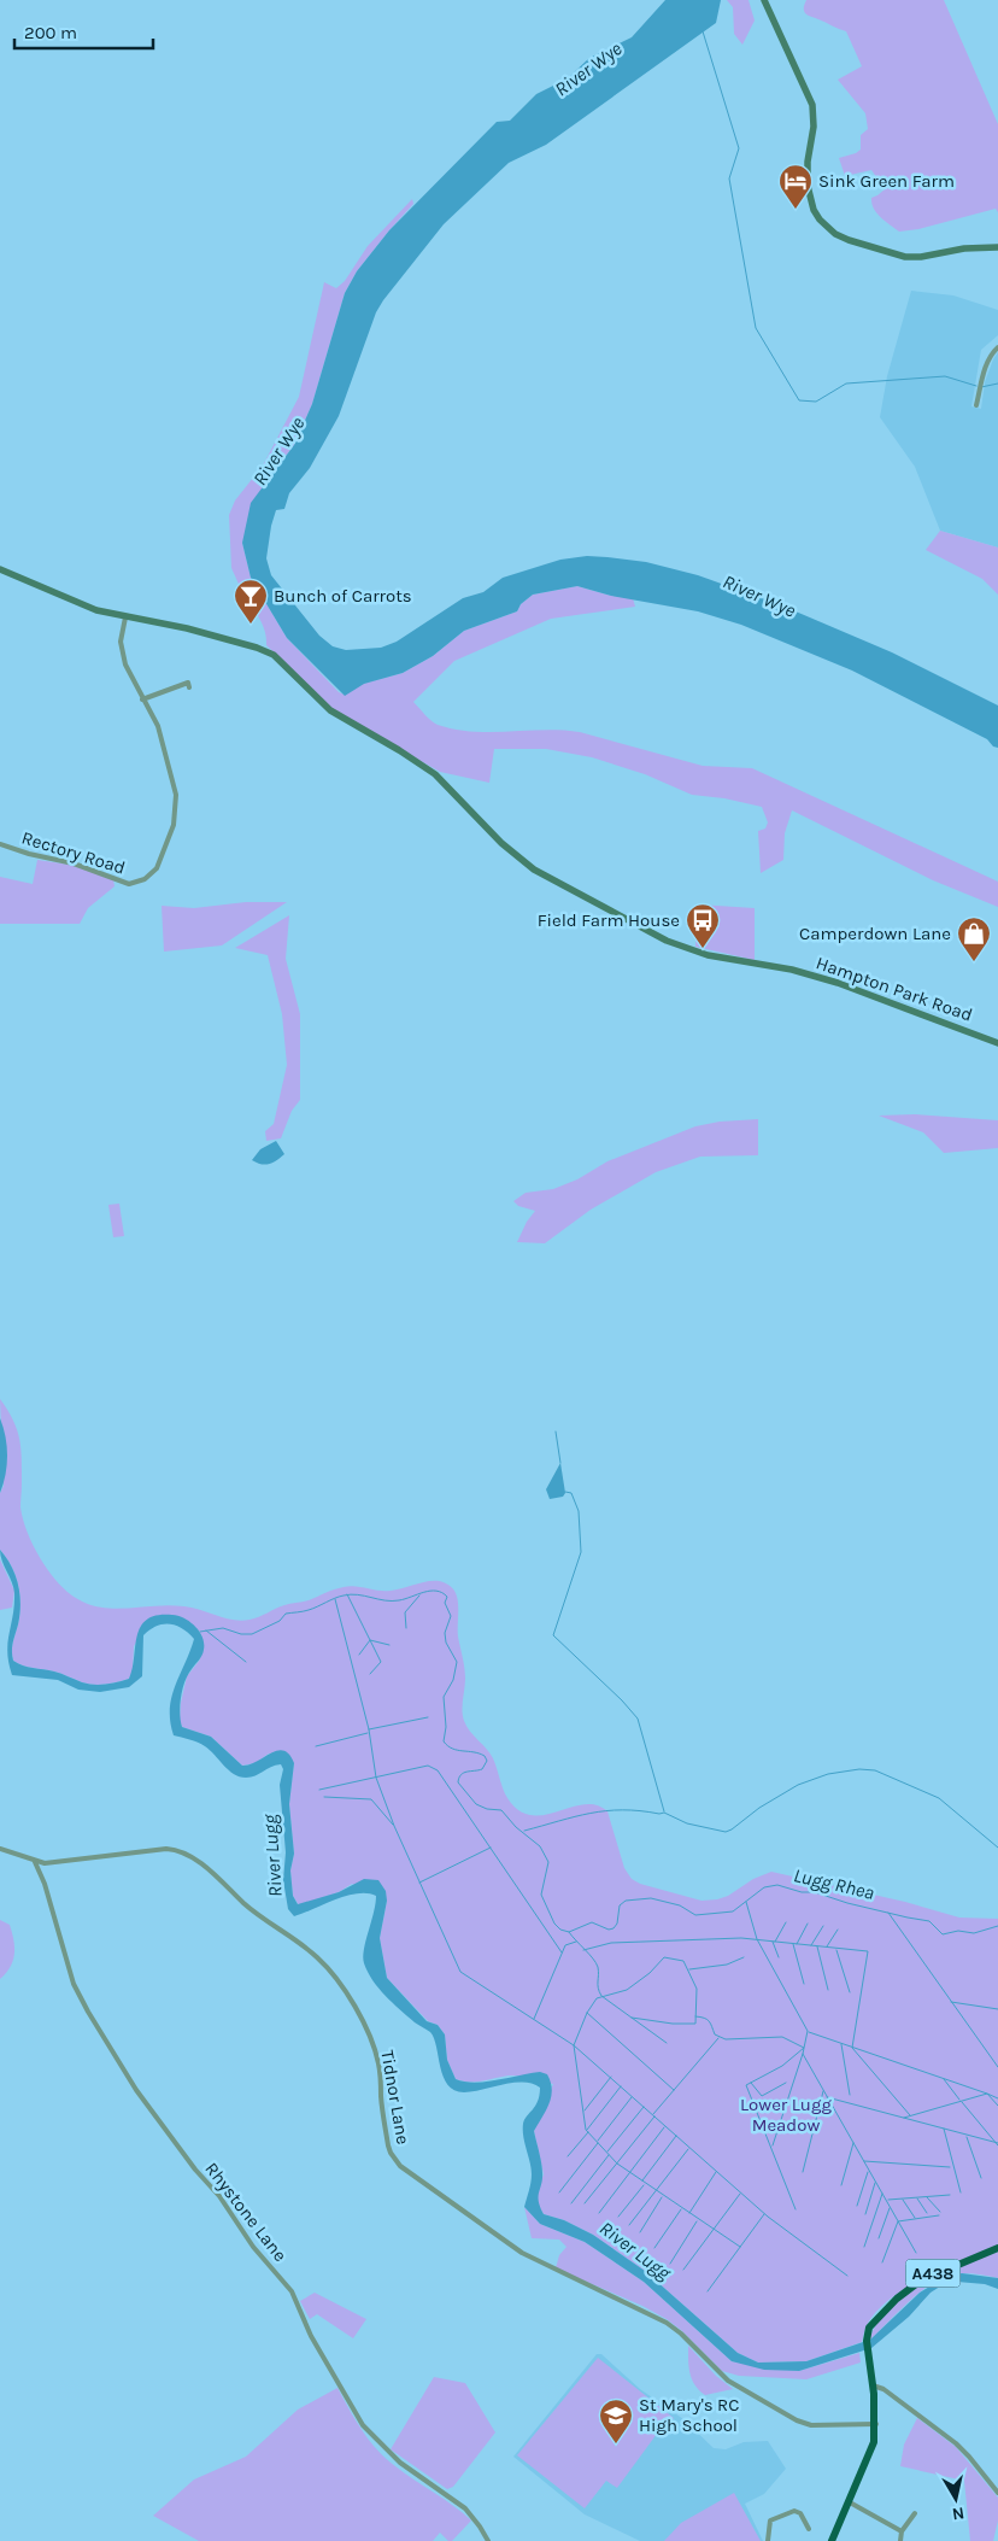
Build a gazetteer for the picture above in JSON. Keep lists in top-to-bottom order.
{
  "streets": {
    "highway": ["A438"],
    "main road": ["Hampton Park Road"],
    "street": ["Rectory Road", "Tidnor Lane", "Rhystone Lane"]
  },
  "crossings": [
    ["Rectory Road", "Hampton Park Road"],
    ["Tidnor Lane", "Rhystone Lane"],
    ["Tidnor Lane", "A438"]
  ],
  "water": ["River Wye", "River Lugg", "Lugg Rhea"],
  "parks": ["Lower Lugg Meadow"],
  "places": {
    "hotel": ["Sink Green Farm"],
    "bar": ["Bunch of Carrots"],
    "bus stop": ["Field Farm House"],
    "shop": ["Camperdown Lane"],
    "school or university": ["St Mary's RC High School"]
  },
  "scale_bar": "200 m",
  "north": "bottom"
}
